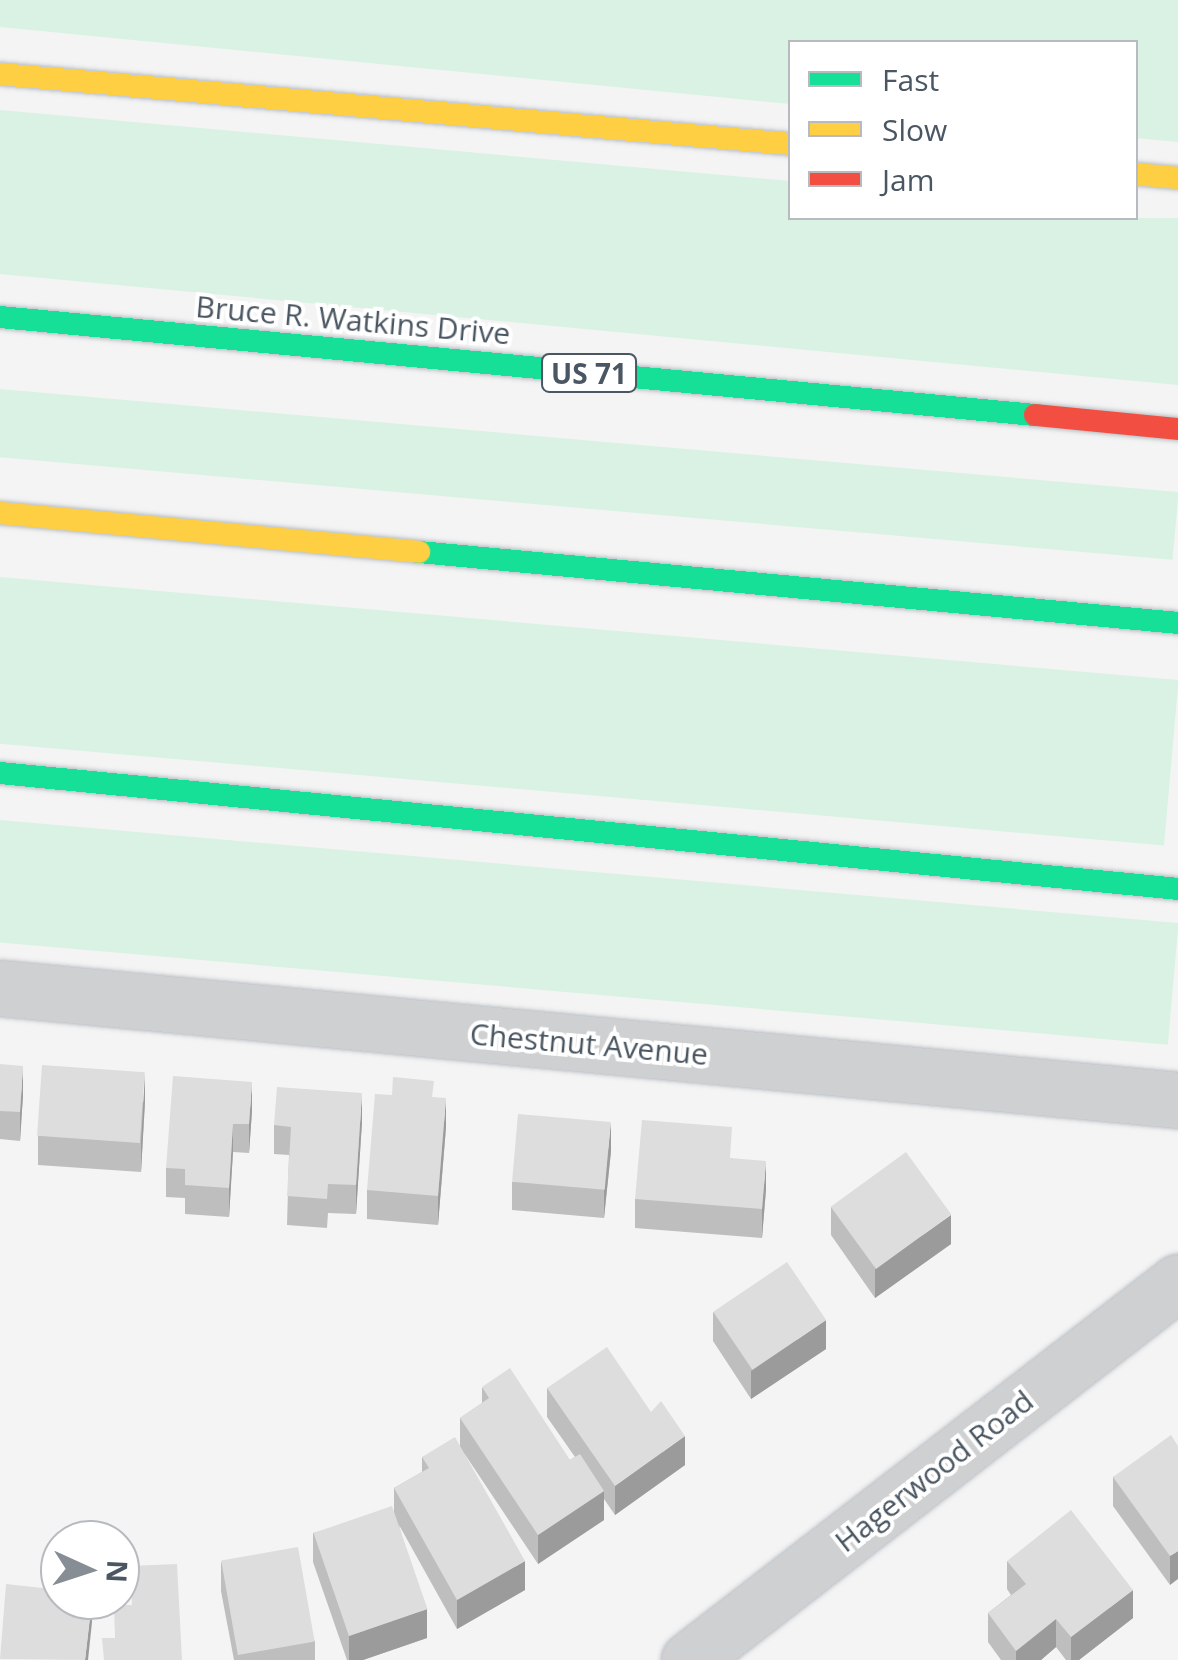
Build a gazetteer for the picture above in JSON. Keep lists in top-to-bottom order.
{
  "streets": {
    "highway": ["Bruce R. Watkins Drive", "US 71"],
    "street": ["Chestnut Avenue", "Hagerwood Road"]
  },
  "legend": ["Fast", "Slow", "Jam"],
  "north": "right"
}
